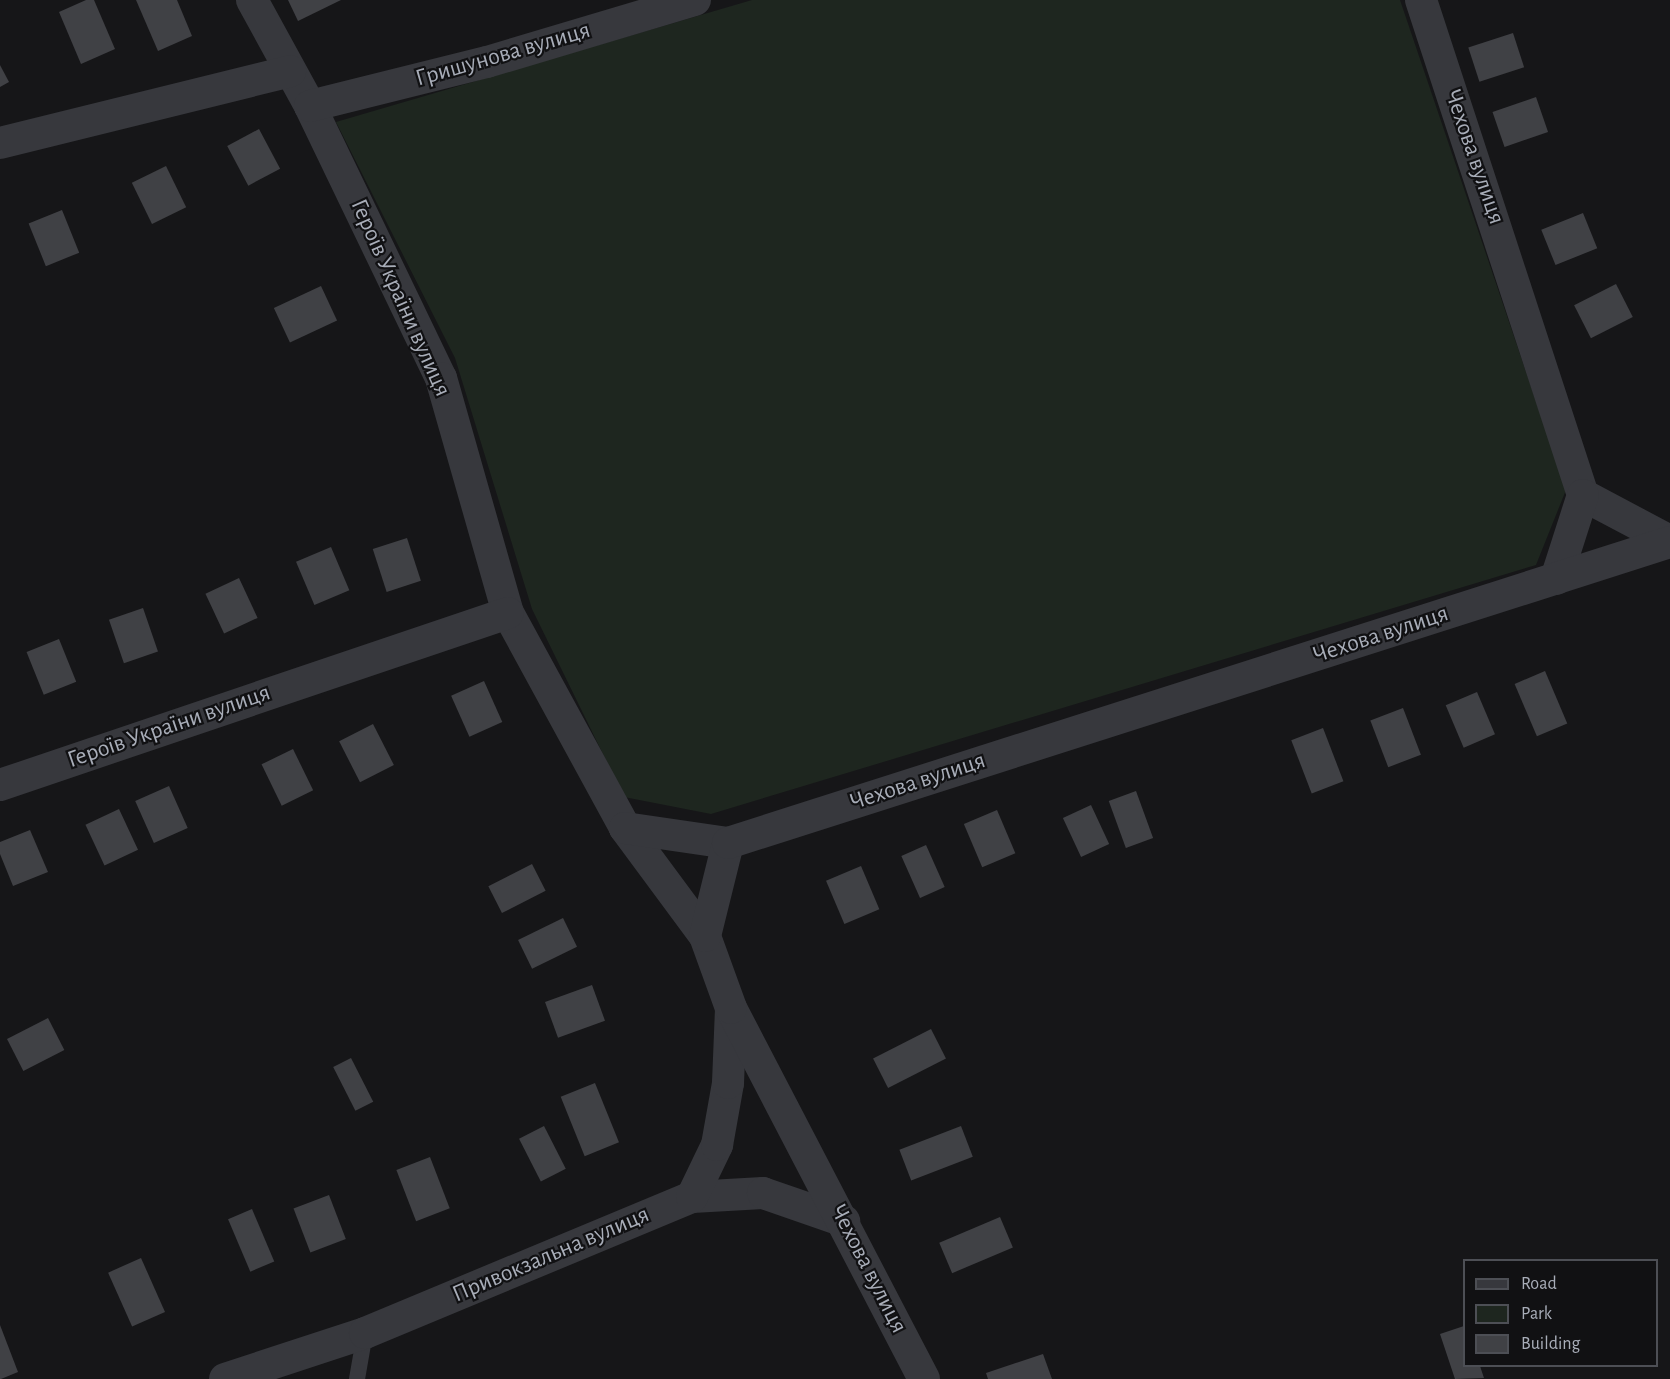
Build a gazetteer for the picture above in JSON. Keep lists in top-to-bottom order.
{
  "streets": {
    "street": [
      "Гришунова вулиця",
      "Чехова вулиця",
      "Героїв України вулиця",
      "Привокзальна вулиця"
    ]
  },
  "crossings": [
    ["Гришунова вулиця", "Героїв України вулиця"],
    ["Чехова вулиця", "Героїв України вулиця"],
    ["Чехова вулиця", "Привокзальна вулиця"]
  ],
  "legend": ["Road", "Park", "Building"]
}
